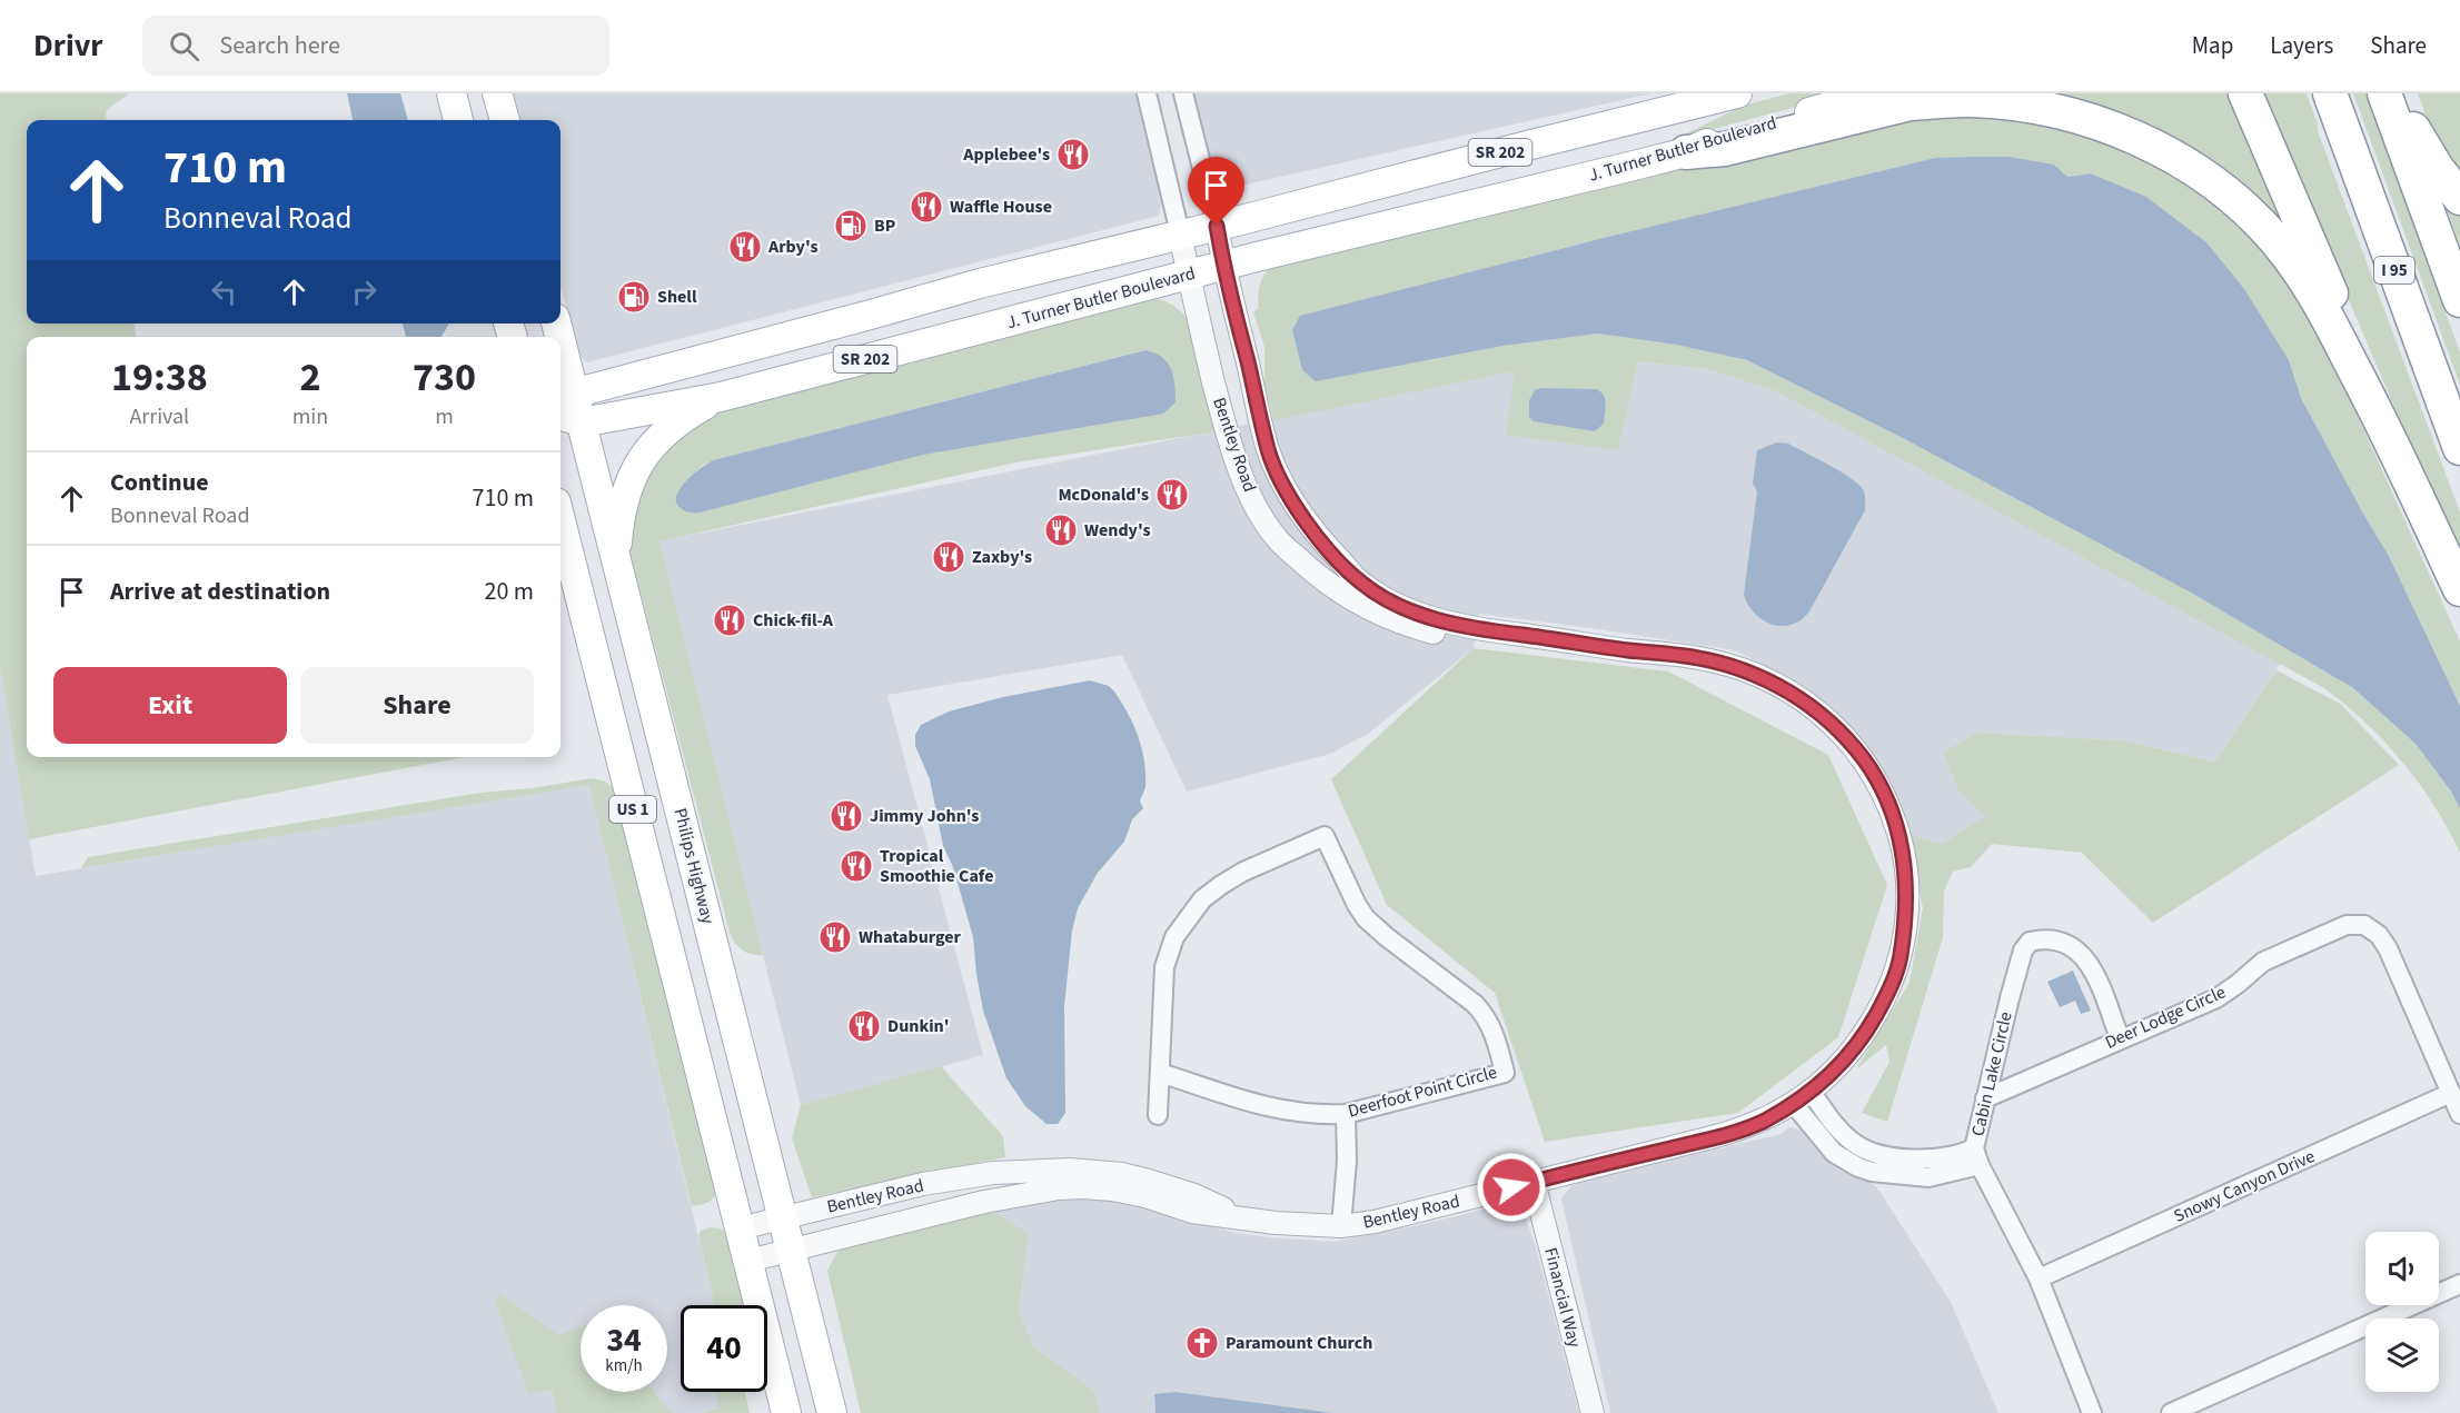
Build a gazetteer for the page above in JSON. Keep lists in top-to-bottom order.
{
  "streets": {
    "highway": ["I 95"],
    "main road": [
      "J. Turner Butler Boulevard",
      "SR 202",
      "US 1",
      "Philips Highway"
    ],
    "street": [
      "Bentley Road",
      "Deer Lodge Circle",
      "Cabin Lake Circle",
      "Deerfoot Point Circle",
      "Snowy Canyon Drive",
      "Financial Way"
    ]
  },
  "crossings": [
    ["J. Turner Butler Boulevard", "Bentley Road"],
    ["J. Turner Butler Boulevard", "Philips Highway"],
    ["SR 202", "Bentley Road"],
    ["SR 202", "Philips Highway"],
    ["Bentley Road", "US 1"],
    ["Bentley Road", "Philips Highway"],
    ["Bentley Road", "Financial Way"],
    ["Deer Lodge Circle", "Cabin Lake Circle"],
    ["Deer Lodge Circle", "Snowy Canyon Drive"]
  ],
  "places": {
    "restaurant": [
      "Applebee's",
      "Waffle House",
      "Arby's",
      "McDonald's",
      "Wendy's",
      "Zaxby's",
      "Chick-fil-A",
      "Jimmy John's",
      "Tropical Smoothie Cafe",
      "Whataburger",
      "Dunkin'"
    ],
    "fuel station": ["BP", "Shell"],
    "church": ["Paramount Church"]
  },
  "page": {
    "header": "Drivr",
    "search": "Search here",
    "nav": ["Map", "Layers", "Share"],
    "turn": ["710 m", "Bonneval Road"],
    "eta": [
      "19:38",
      "Arrival",
      "2",
      "min",
      "730",
      "m"
    ],
    "list": [
      {
        "name": "Continue",
        "note": "Bonneval Road",
        "value": "710 m"
      },
      {
        "name": "Arrive at destination",
        "value": "20 m"
      }
    ],
    "buttons": ["Exit", "Share"],
    "speed": "34 km/h",
    "limit": "40"
  }
}
